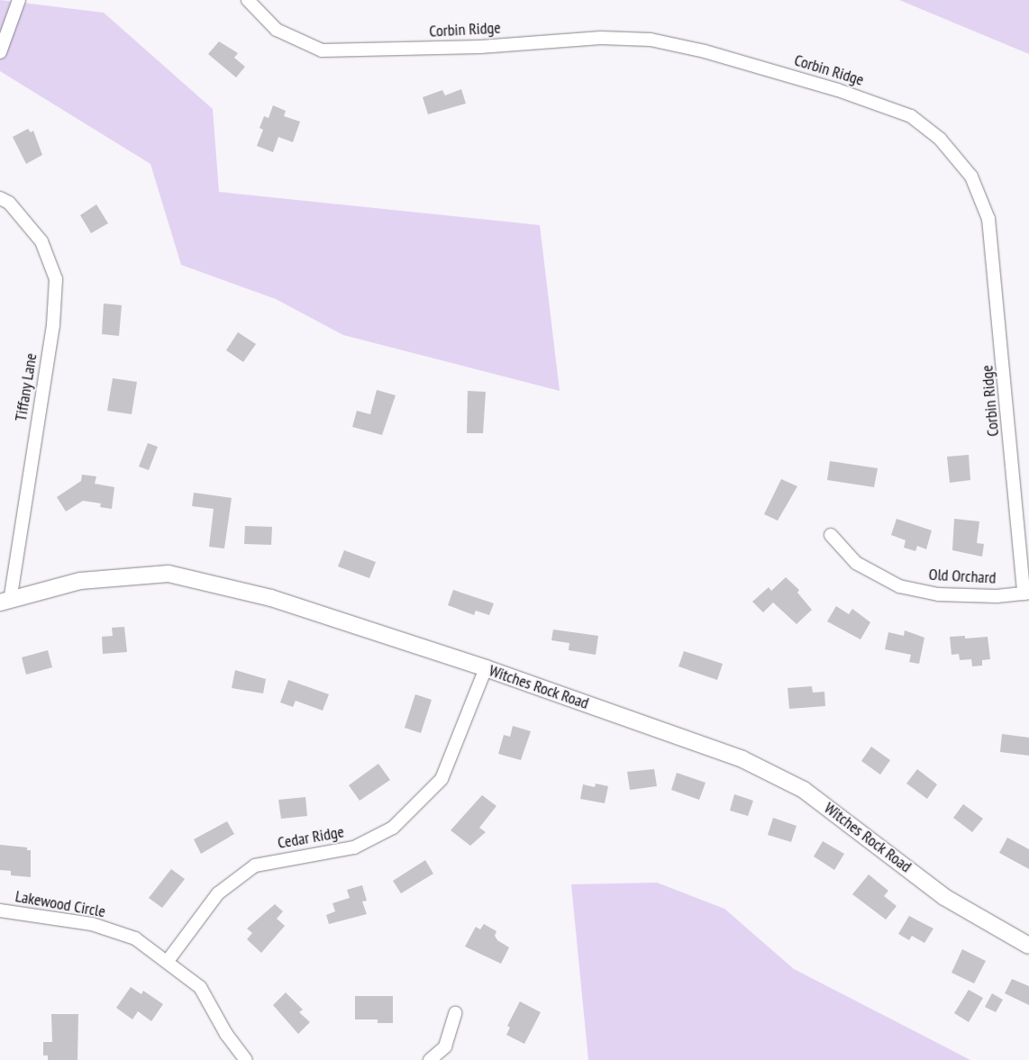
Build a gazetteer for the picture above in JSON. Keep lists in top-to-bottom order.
{
  "streets": {
    "street": [
      "Corbin Ridge",
      "Tiffany Lane",
      "Old Orchard",
      "Witches Rock Road",
      "Cedar Ridge",
      "Lakewood Circle"
    ]
  },
  "crossings": [
    ["Corbin Ridge", "Old Orchard"],
    ["Tiffany Lane", "Witches Rock Road"],
    ["Witches Rock Road", "Cedar Ridge"],
    ["Cedar Ridge", "Lakewood Circle"]
  ]
}
